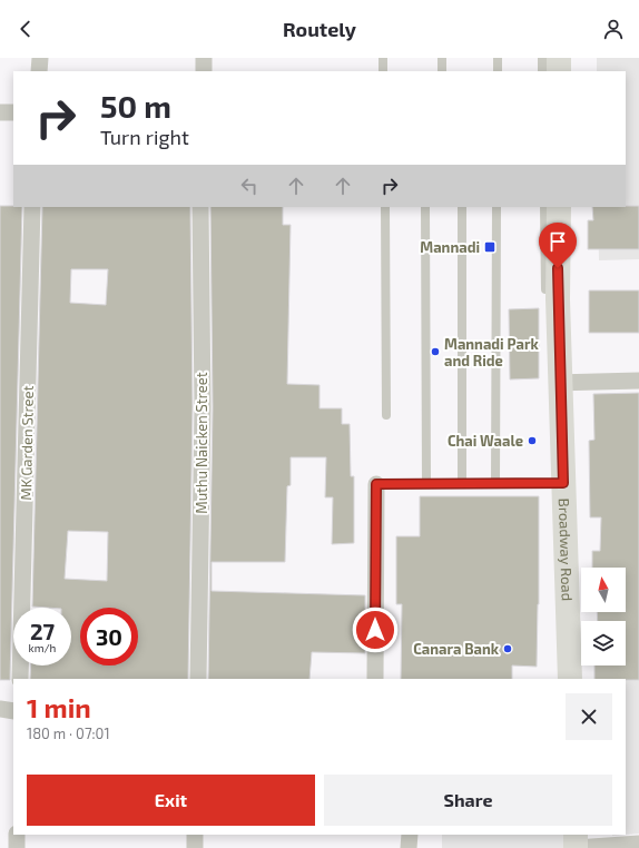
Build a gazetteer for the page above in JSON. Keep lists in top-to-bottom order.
{
  "streets": {
    "main road": ["Broadway Road"],
    "street": ["MK Garden Street", "Muthu Naicken Street"]
  },
  "places": {
    "transit": ["Mannadi"],
    "other": ["Mannadi Park and Ride", "Chai Waale", "Canara Bank"]
  },
  "north": "top",
  "page": {
    "header": "Routely",
    "turn": ["50 m", "Turn right"],
    "speed": "27 km/h",
    "limit": "30",
    "heading": ["1 min", "180 m · 07:01"],
    "buttons": ["Exit", "Share"]
  }
}
